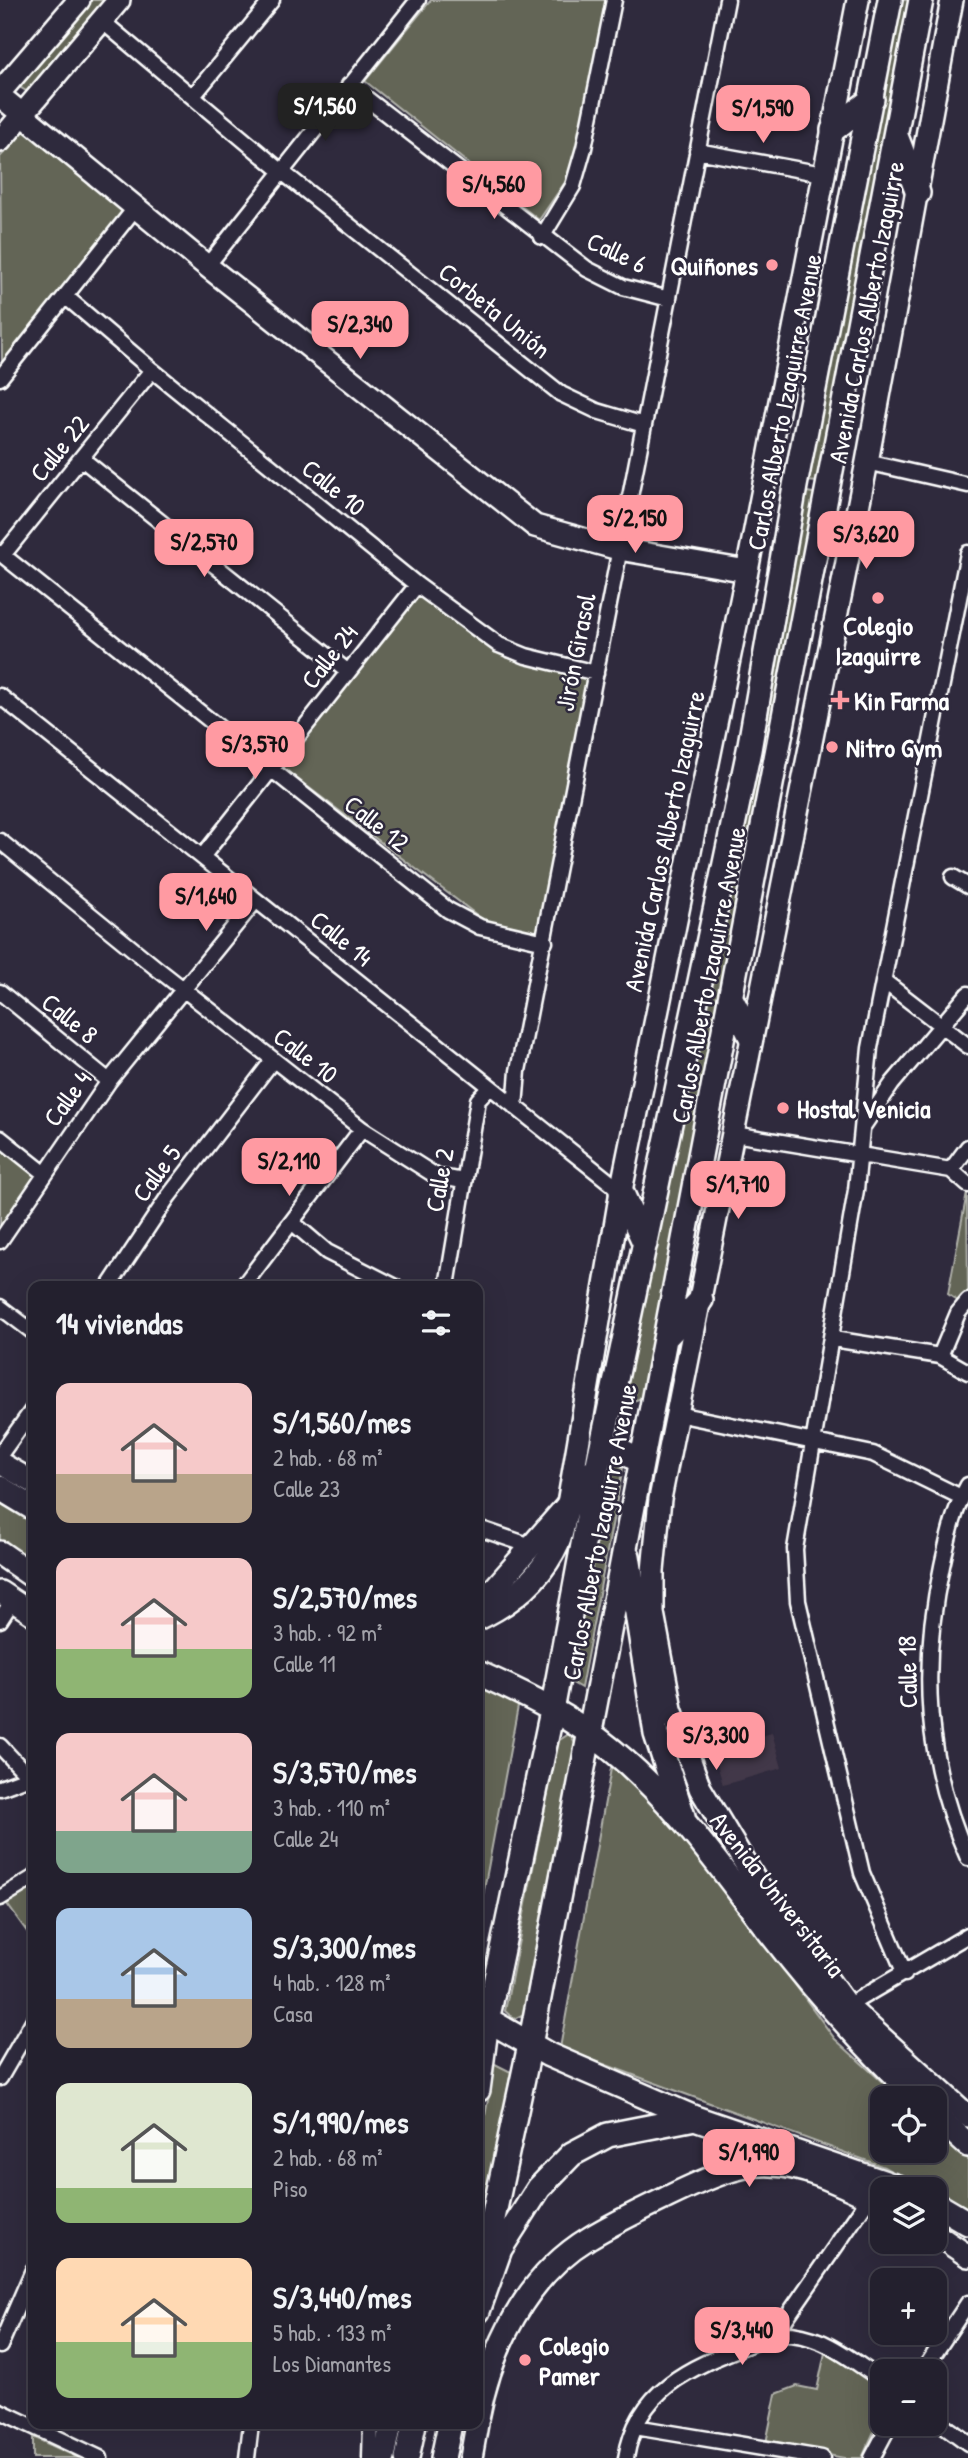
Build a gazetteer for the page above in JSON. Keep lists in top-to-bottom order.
{
  "streets": {
    "main road": ["Carlos Alberto Izaguirre Avenue", "Avenida Universitaria"],
    "street": [
      "Calle 6",
      "Corbeta Unión",
      "Avenida Carlos Alberto Izaguirre",
      "Calle 22",
      "Calle 10",
      "Jirón Girasol",
      "Calle 24",
      "Calle 12",
      "Calle 14",
      "Calle 8",
      "Calle 4",
      "Calle 5",
      "Calle 2",
      "Calle 18"
    ]
  },
  "crossings": [
    ["Calle 6", "Jirón Girasol"],
    ["Corbeta Unión", "Jirón Girasol"],
    ["Avenida Carlos Alberto Izaguirre", "Calle 14"],
    ["Avenida Carlos Alberto Izaguirre", "Avenida Universitaria"],
    ["Carlos Alberto Izaguirre Avenue", "Avenida Universitaria"],
    ["Calle 22", "Calle 10"],
    ["Calle 22", "Calle 12"],
    ["Calle 10", "Jirón Girasol"],
    ["Calle 10", "Calle 24"],
    ["Calle 10", "Calle 4"],
    ["Calle 10", "Calle 5"],
    ["Calle 10", "Calle 2"],
    ["Jirón Girasol", "Calle 12"],
    ["Jirón Girasol", "Calle 14"],
    ["Calle 24", "Calle 12"],
    ["Calle 24", "Calle 14"],
    ["Calle 14", "Calle 2"],
    ["Calle 8", "Calle 4"]
  ],
  "places": {
    "other": [
      "Quiñones",
      "Colegio Izaguirre",
      "Nitro Gym",
      "Hostal Venicia",
      "Colegio Pamer"
    ],
    "health": ["Kin Farma"]
  },
  "page": {
    "price": [
      "S/1,560",
      "S/1,590",
      "S/4,560",
      "S/2,340",
      "S/2,150",
      "S/3,620",
      "S/2,570",
      "S/3,570",
      "S/1,640",
      "S/2,110",
      "S/1,710",
      "S/3,300",
      "S/1,990",
      "S/3,440"
    ],
    "heading": "14 viviendas",
    "list": [
      {
        "name": "S/1,560/mes",
        "note": "2 hab. · 68 m² · Calle 23"
      },
      {
        "name": "S/2,570/mes",
        "note": "3 hab. · 92 m² · Calle 11"
      },
      {
        "name": "S/3,570/mes",
        "note": "3 hab. · 110 m² · Calle 24"
      },
      {
        "name": "S/3,300/mes",
        "note": "4 hab. · 128 m² · Casa"
      },
      {
        "name": "S/1,990/mes",
        "note": "2 hab. · 68 m² · Piso"
      },
      {
        "name": "S/3,440/mes",
        "note": "5 hab. · 133 m² · Los Diamantes"
      }
    ],
    "map_buttons": ["+", "−"]
  }
}
